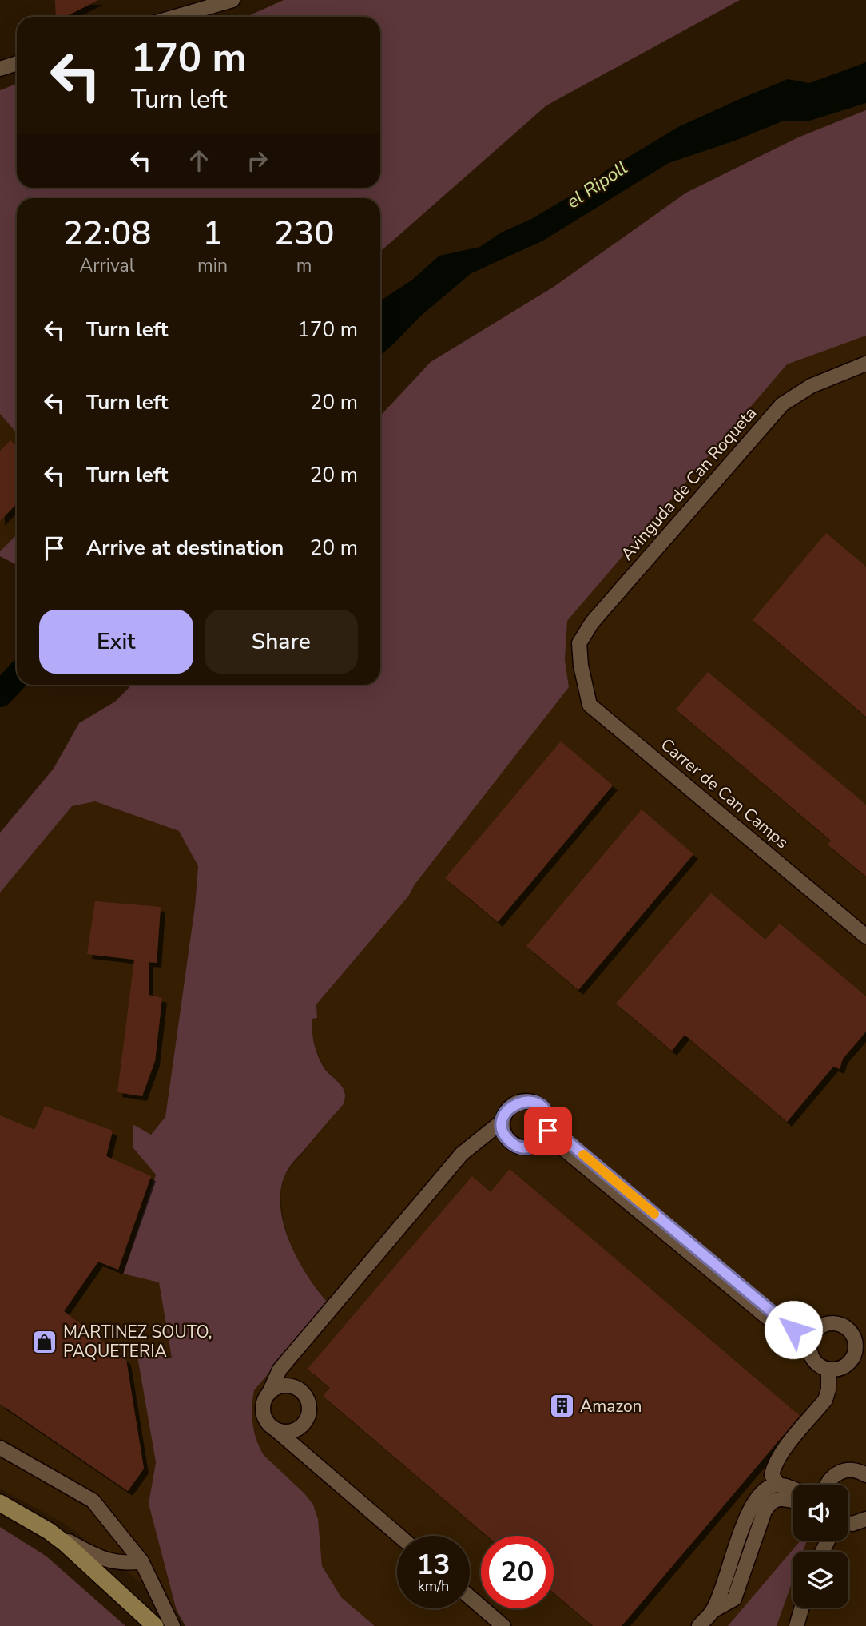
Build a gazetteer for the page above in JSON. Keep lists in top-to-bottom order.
{
  "streets": {
    "street": ["Avinguda de Can Roqueta", "Carrer de Can Camps"]
  },
  "crossings": [
    ["Avinguda de Can Roqueta", "Carrer de Can Camps"]
  ],
  "water": ["el Ripoll"],
  "places": {
    "shop": ["MARTINEZ SOUTO, PAQUETERIA"],
    "building": ["Amazon"]
  },
  "page": {
    "turn": ["170 m", "Turn left"],
    "eta": [
      "22:08",
      "Arrival",
      "1",
      "min",
      "230",
      "m"
    ],
    "list": [
      {
        "name": "Turn left",
        "value": "170 m"
      },
      {
        "name": "Turn left",
        "value": "20 m"
      },
      {
        "name": "Turn left",
        "value": "20 m"
      },
      {
        "name": "Arrive at destination",
        "value": "20 m"
      }
    ],
    "buttons": ["Exit", "Share"],
    "speed": "13 km/h",
    "limit": "20"
  }
}
